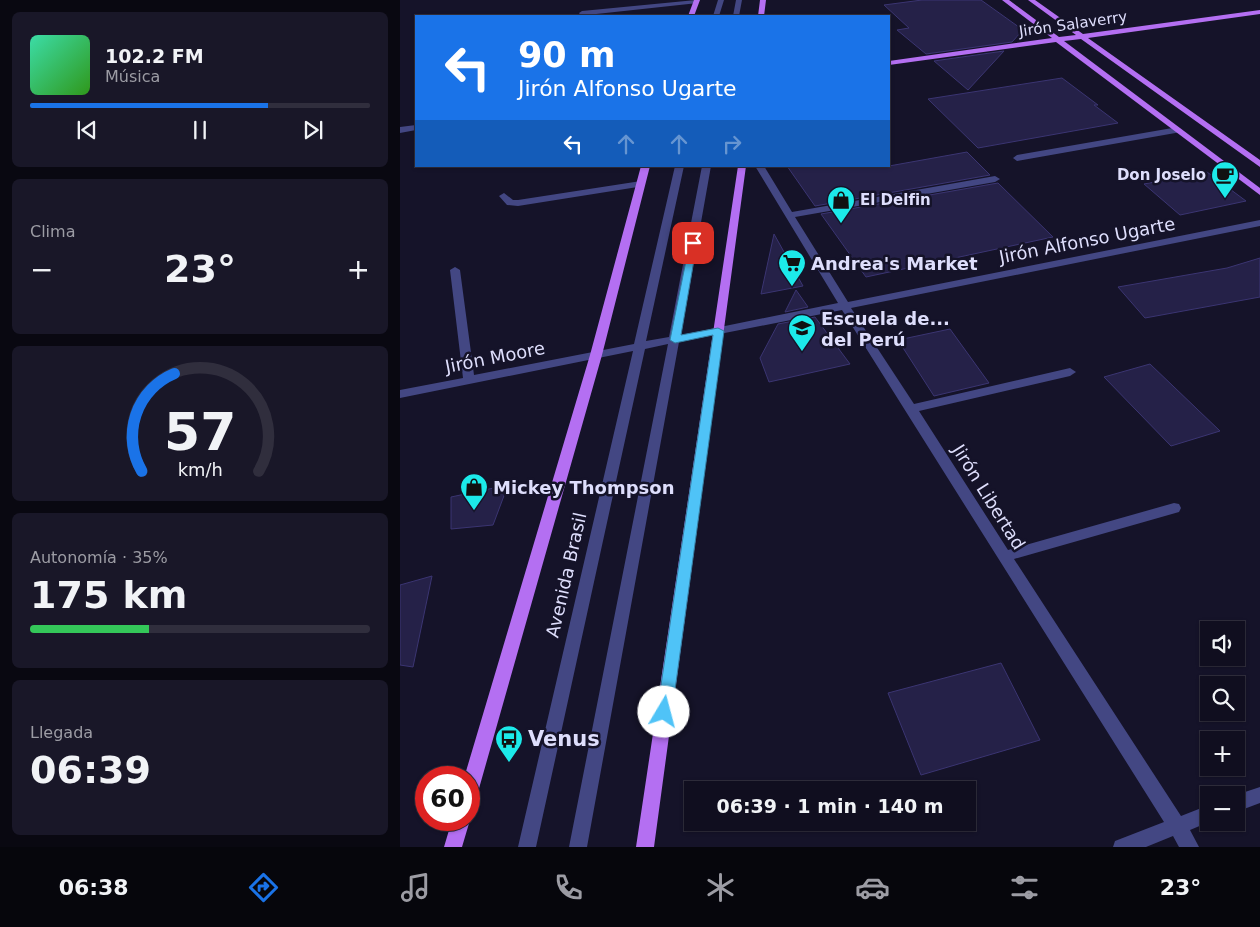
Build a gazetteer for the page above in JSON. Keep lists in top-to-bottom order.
{
  "streets": {
    "main road": ["Jirón Salaverry", "Avenida Brasil"],
    "street": ["Jirón Alfonso Ugarte", "Jirón Moore", "Jirón Libertad"]
  },
  "crossings": [
    ["Jirón Alfonso Ugarte", "Jirón Moore"],
    ["Jirón Alfonso Ugarte", "Jirón Libertad"],
    ["Jirón Alfonso Ugarte", "Avenida Brasil"],
    ["Jirón Moore", "Avenida Brasil"]
  ],
  "places": {
    "cafe": ["Don Joselo"],
    "shop": ["El Delfin", "Mickey Thompson"],
    "supermarket": ["Andrea's Market"],
    "school or university": ["Escuela de... del Perú"],
    "bus stop": ["Venus"]
  },
  "page": {
    "turn": ["90 m", "Jirón Alfonso Ugarte"],
    "song": ["102.2 FM", "Música"],
    "tile": [
      "Clima",
      ["Autonomía · 35%", "175 km"],
      ["Llegada", "06:39"]
    ],
    "heat": ["−", "23°", "+"],
    "map_buttons": ["+", "−"],
    "limit": "60",
    "trip": "06:39 · 1 min · 140 m",
    "tabs": ["06:38", "23°"],
    "gauge": ["57", "km/h"]
  }
}
